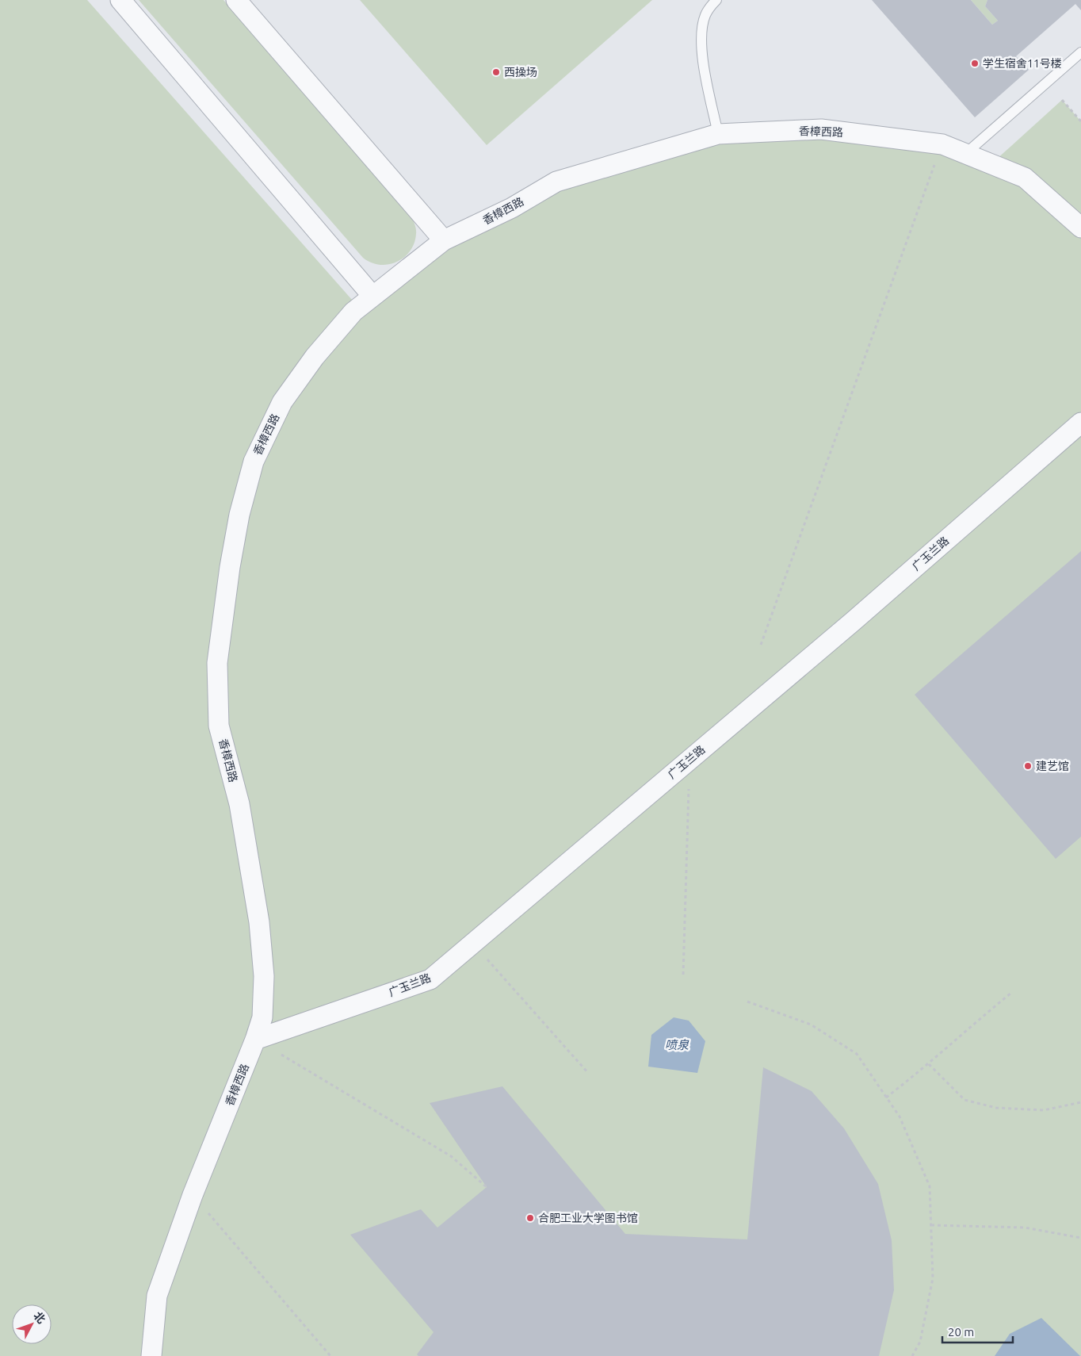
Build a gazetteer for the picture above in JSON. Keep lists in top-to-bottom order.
{
  "streets": {
    "street": ["香樟西路", "广玉兰路"]
  },
  "crossings": [
    ["香樟西路", "广玉兰路"]
  ],
  "water": ["喷泉"],
  "places": [
    "学生宿舍11号楼",
    "西操场",
    "建艺馆",
    "合肥工业大学图书馆"
  ],
  "scale_bar": "20 m",
  "north": "top right"
}
